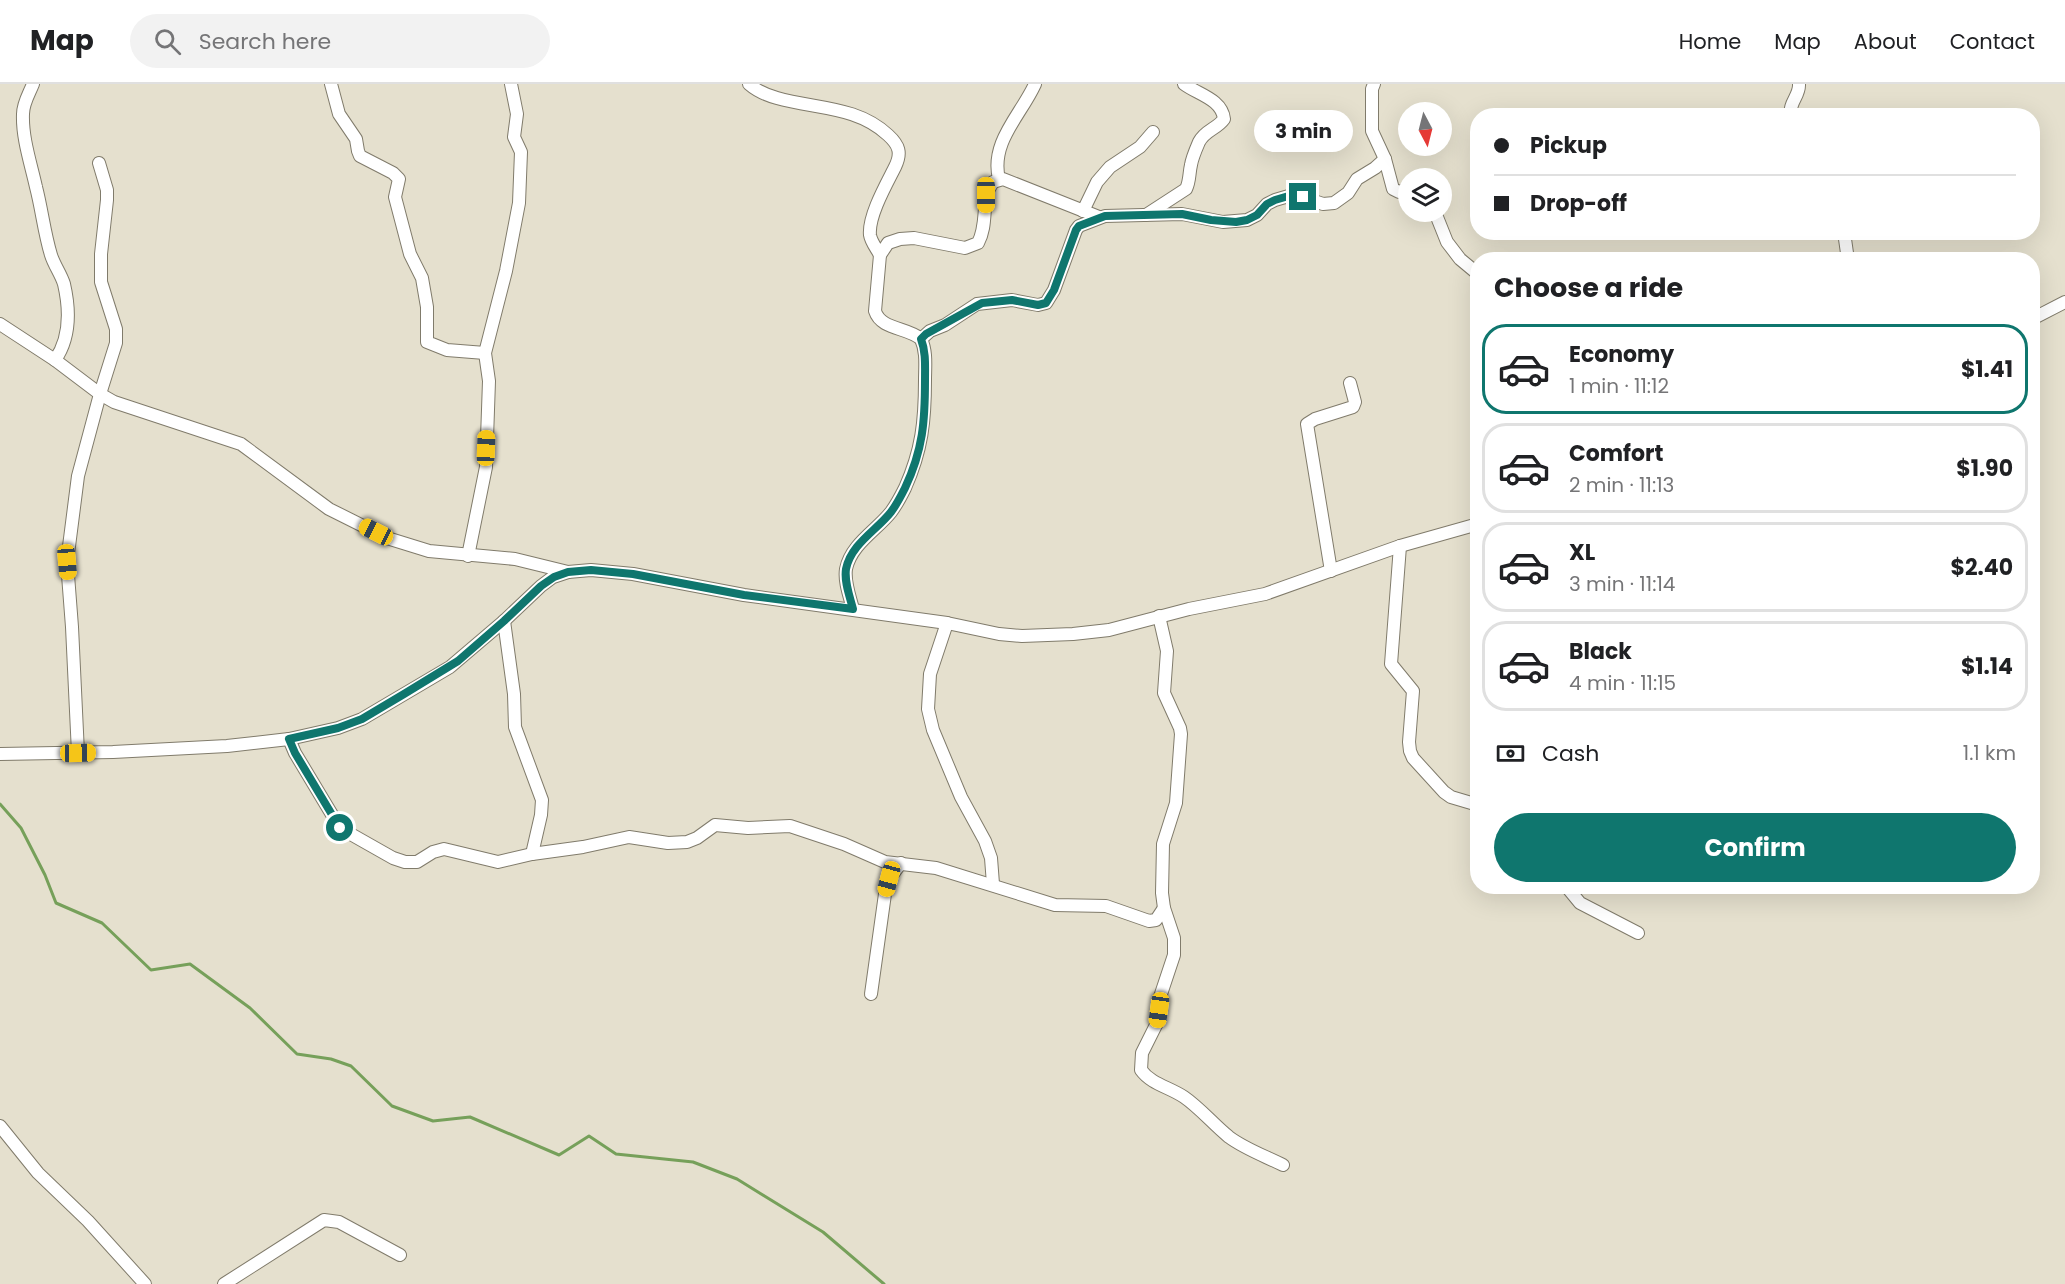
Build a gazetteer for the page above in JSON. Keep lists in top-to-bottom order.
{
  "north": "bottom",
  "page": {
    "header": "Map",
    "search": "Search here",
    "nav": [
      "Home",
      "Map",
      "About",
      "Contact"
    ],
    "banner": ["Pickup", "Drop-off"],
    "bubble": "3 min",
    "heading": "Choose a ride",
    "list": [
      {
        "name": "Economy",
        "note": "1 min · 11:12",
        "value": "$1.41"
      },
      {
        "name": "Comfort",
        "note": "2 min · 11:13",
        "value": "$1.90"
      },
      {
        "name": "XL",
        "note": "3 min · 11:14",
        "value": "$2.40"
      },
      {
        "name": "Black",
        "note": "4 min · 11:15",
        "value": "$1.14"
      }
    ],
    "pay": ["Cash", "1.1 km"],
    "buttons": "Confirm"
  }
}
